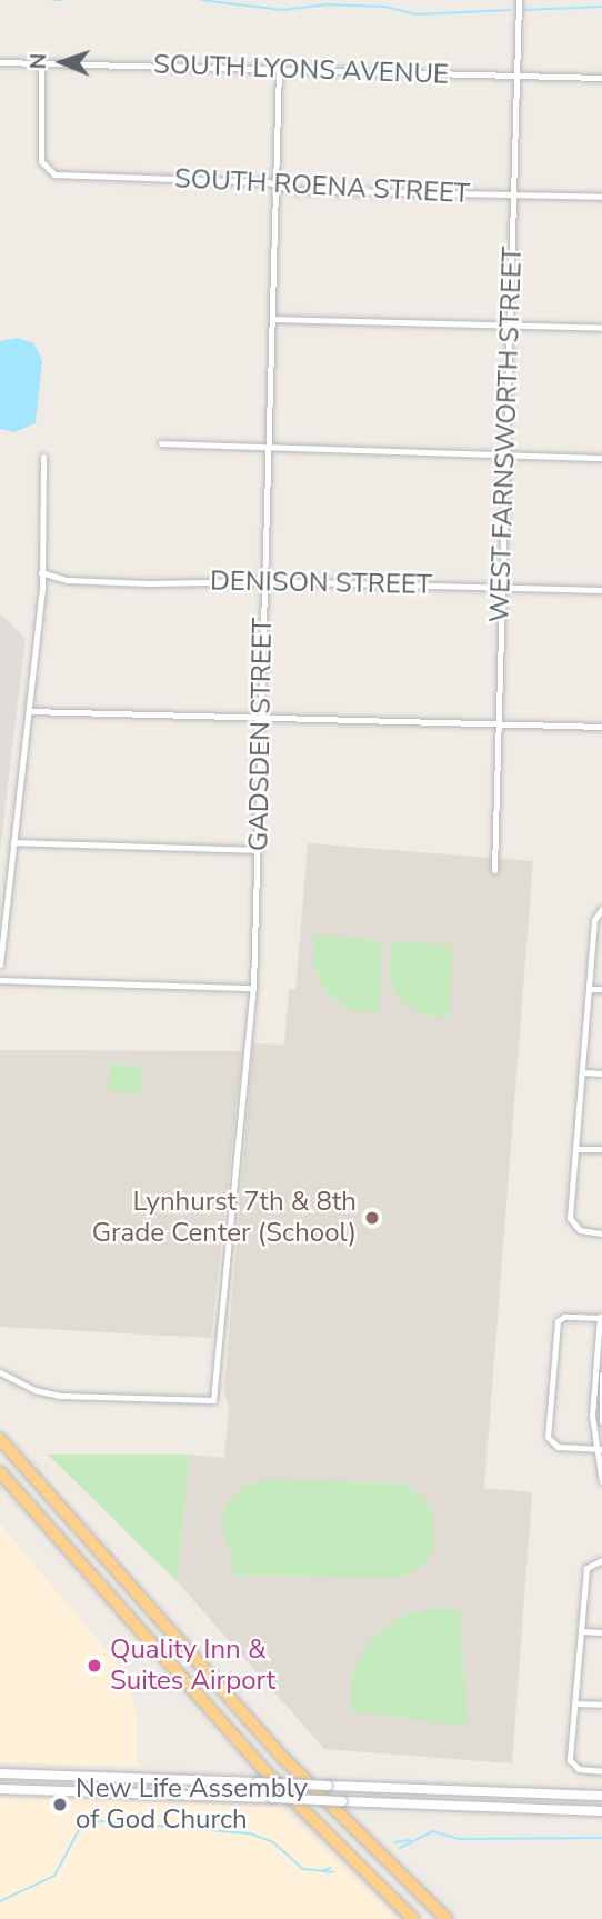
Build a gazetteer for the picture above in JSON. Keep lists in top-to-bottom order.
{
  "streets": {
    "street": [
      "SOUTH LYONS AVENUE",
      "SOUTH ROENA STREET",
      "WEST FARNSWORTH STREET",
      "DENISON STREET",
      "GADSDEN STREET"
    ]
  },
  "crossings": [
    ["SOUTH LYONS AVENUE", "SOUTH ROENA STREET"],
    ["SOUTH LYONS AVENUE", "WEST FARNSWORTH STREET"],
    ["SOUTH LYONS AVENUE", "GADSDEN STREET"],
    ["SOUTH ROENA STREET", "WEST FARNSWORTH STREET"],
    ["SOUTH ROENA STREET", "GADSDEN STREET"],
    ["WEST FARNSWORTH STREET", "DENISON STREET"],
    ["DENISON STREET", "GADSDEN STREET"]
  ],
  "places": ["Lynhurst 7th & 8th Grade Center (School)", "Quality Inn & Suites Airport", "New Life Assembly of God Church"],
  "north": "left"
}
